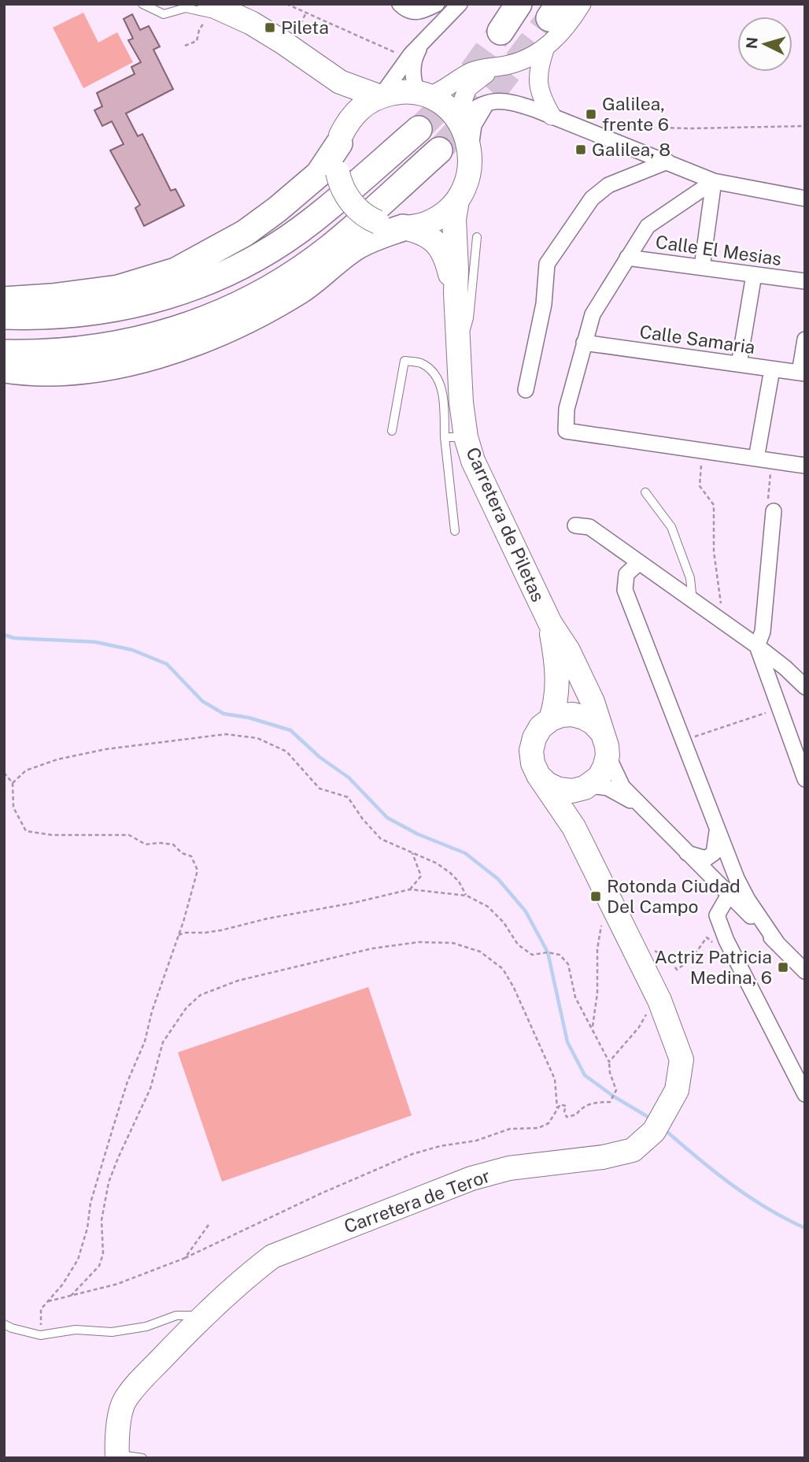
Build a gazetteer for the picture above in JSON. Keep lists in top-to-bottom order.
{
  "streets": {
    "main road": ["Carretera de Piletas", "Carretera de Teror"],
    "street": ["Calle El Mesias", "Calle Samaria"]
  },
  "places": {
    "transit": [
      "Pileta",
      "Galilea, frente 6",
      "Galilea, 8",
      "Rotonda Ciudad Del Campo",
      "Actriz Patricia Medina, 6"
    ]
  },
  "north": "left"
}
